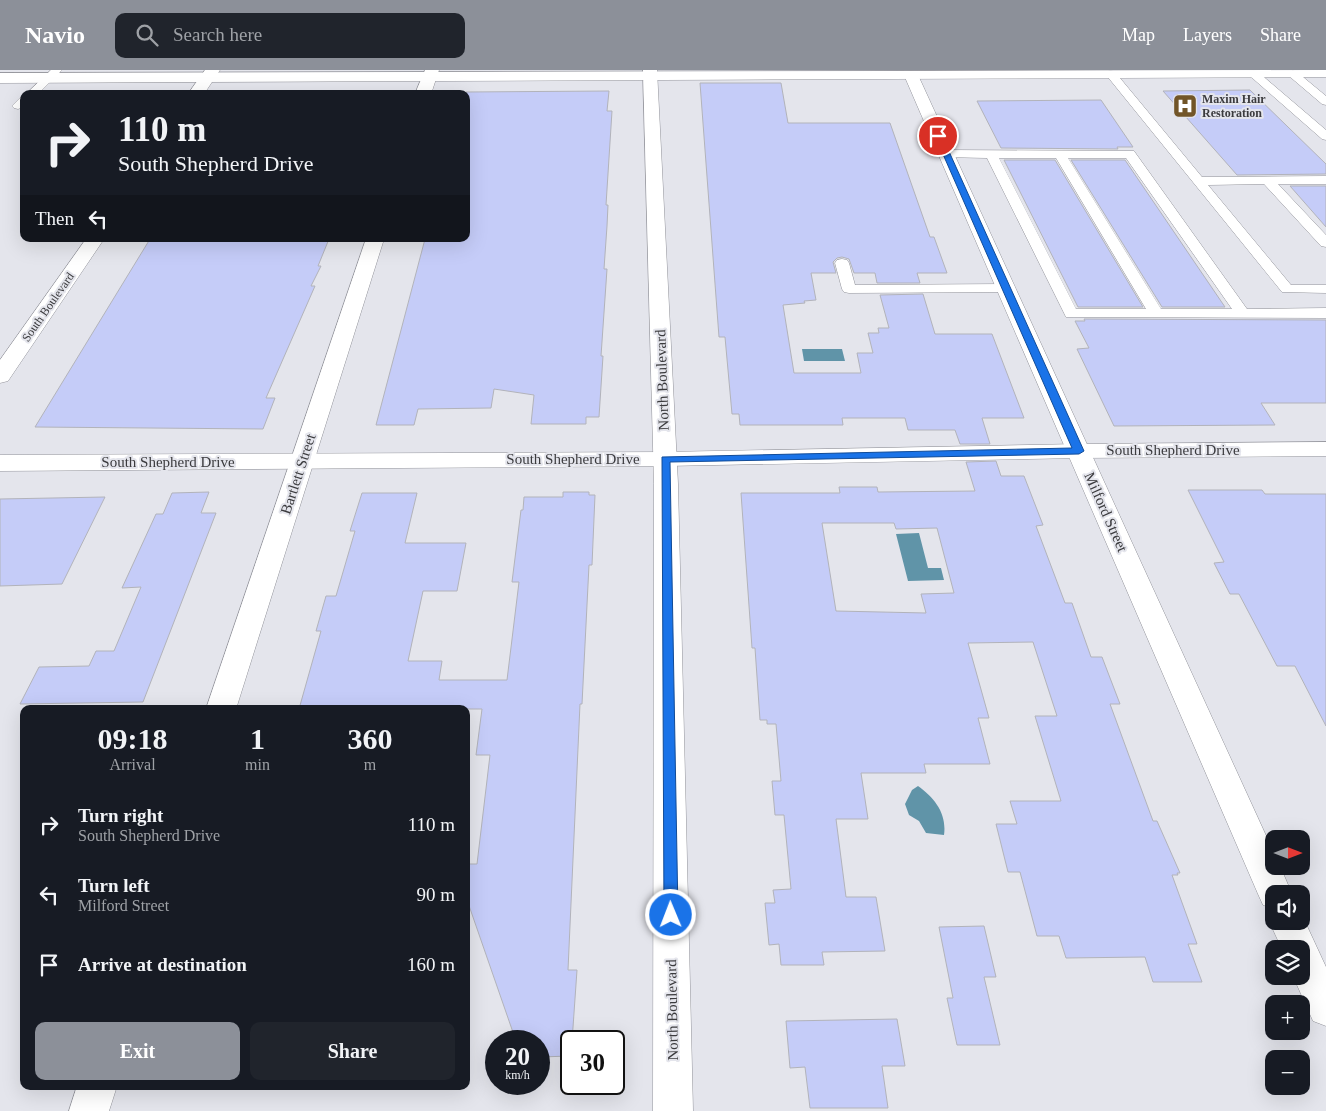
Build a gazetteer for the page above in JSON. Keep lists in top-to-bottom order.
{
  "streets": {
    "street": [
      "South Boulevard",
      "North Boulevard",
      "South Shepherd Drive",
      "Bartlett Street",
      "Milford Street"
    ]
  },
  "crossings": [
    ["North Boulevard", "South Shepherd Drive"],
    ["South Shepherd Drive", "Bartlett Street"],
    ["South Shepherd Drive", "Milford Street"]
  ],
  "places": {
    "hospital": ["Maxim Hair Restoration"]
  },
  "north": "right",
  "page": {
    "header": "Navio",
    "search": "Search here",
    "nav": ["Map", "Layers", "Share"],
    "turn": ["110 m", "South Shepherd Drive"],
    "then": "Then",
    "eta": [
      "09:18",
      "Arrival",
      "1",
      "min",
      "360",
      "m"
    ],
    "list": [
      {
        "name": "Turn right",
        "note": "South Shepherd Drive",
        "value": "110 m"
      },
      {
        "name": "Turn left",
        "note": "Milford Street",
        "value": "90 m"
      },
      {
        "name": "Arrive at destination",
        "value": "160 m"
      }
    ],
    "map_buttons": ["+", "−"],
    "buttons": ["Exit", "Share"],
    "speed": "20 km/h",
    "limit": "30"
  }
}
